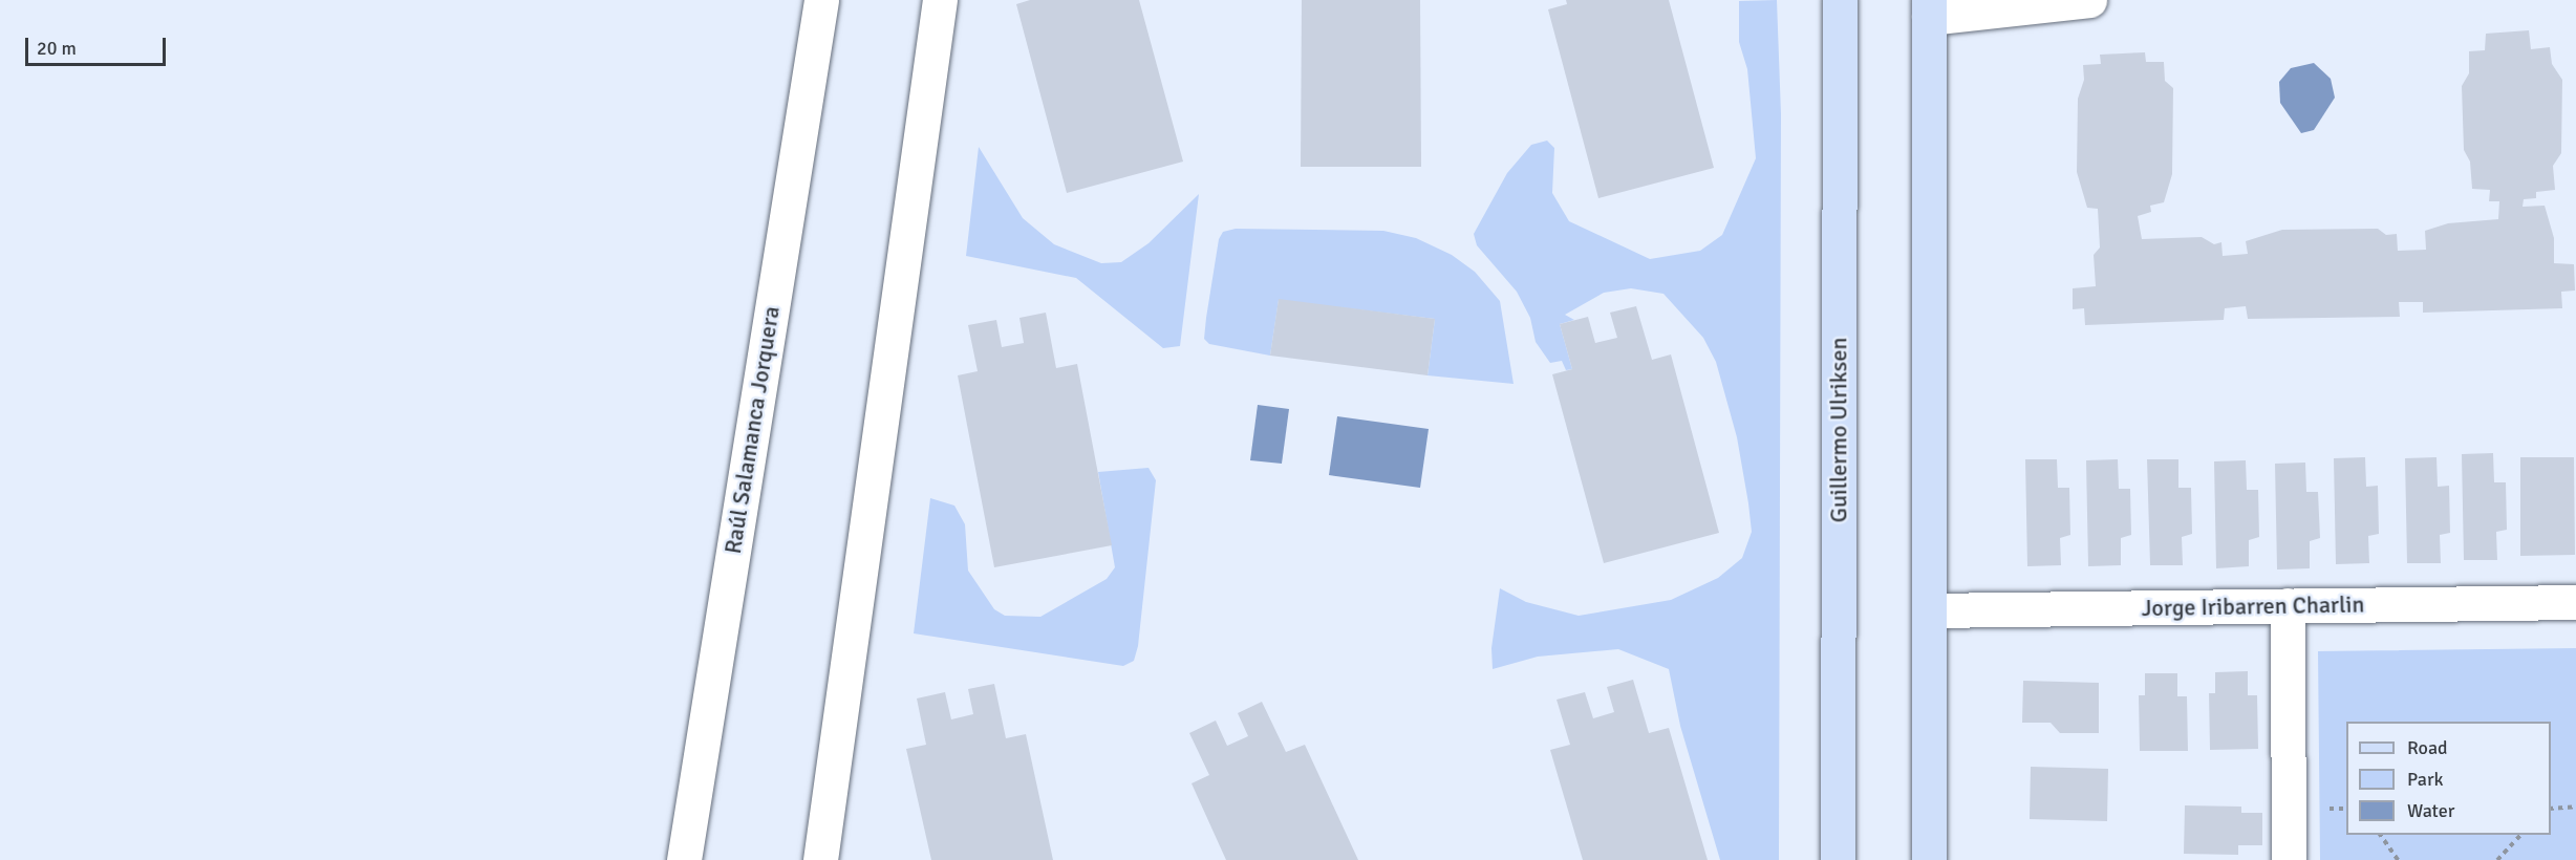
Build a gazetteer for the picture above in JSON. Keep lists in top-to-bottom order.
{
  "streets": {
    "main road": ["Guillermo Ulriksen"],
    "street": ["Raúl Salamanca Jorquera", "Jorge Iribarren Charlin"]
  },
  "legend": ["Road", "Park", "Water"],
  "scale_bar": "20 m"
}
